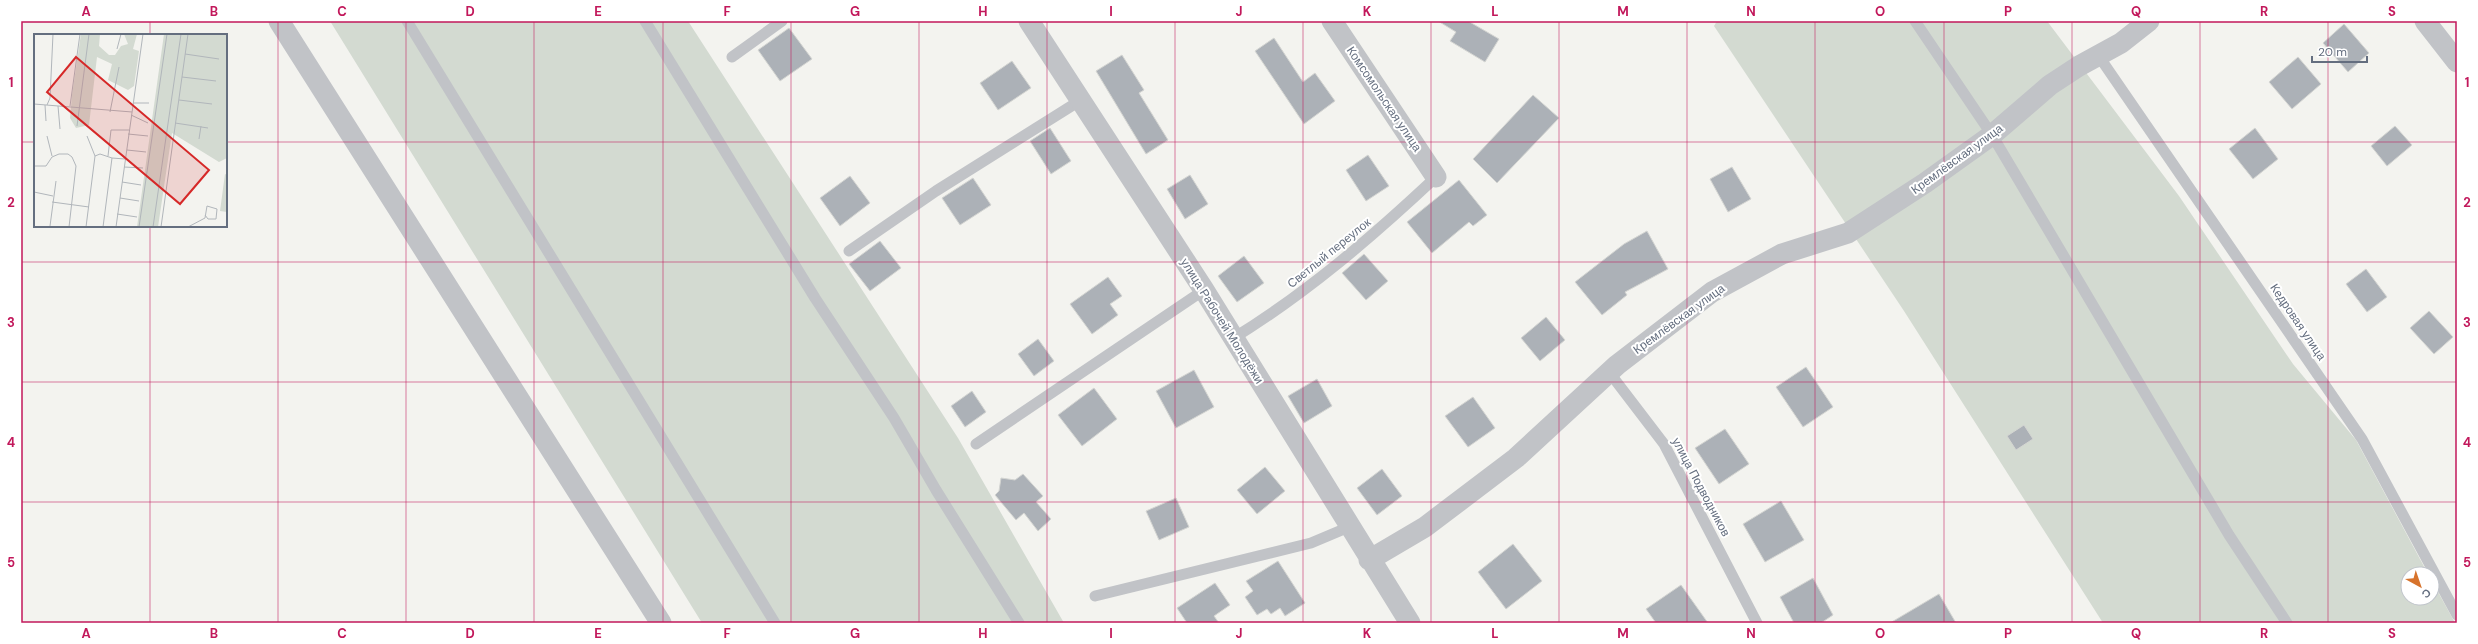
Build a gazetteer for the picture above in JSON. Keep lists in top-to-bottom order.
{
  "streets": {
    "street": ["Комсомольская улица", "Кремлёвская улица", "улица Рабочей Молодёжи"],
    "lane": ["Светлый переулок", "Кедровая улица", "улица Подводников"]
  },
  "crossings": [
    ["Комсомольская улица", "Светлый переулок"],
    ["Кремлёвская улица", "улица Рабочей Молодёжи"],
    ["Кремлёвская улица", "Кедровая улица"],
    ["Кремлёвская улица", "улица Подводников"],
    ["Светлый переулок", "улица Рабочей Молодёжи"]
  ],
  "scale_bar": "20 m",
  "north": "bottom right",
  "grid": {
    "columns": [
      "A",
      "B",
      "C",
      "D",
      "E",
      "F",
      "G",
      "H",
      "I",
      "J",
      "K",
      "L",
      "M",
      "N",
      "O",
      "P",
      "Q",
      "R",
      "S"
    ],
    "rows": [
      "1",
      "2",
      "3",
      "4",
      "5"
    ]
  }
}
